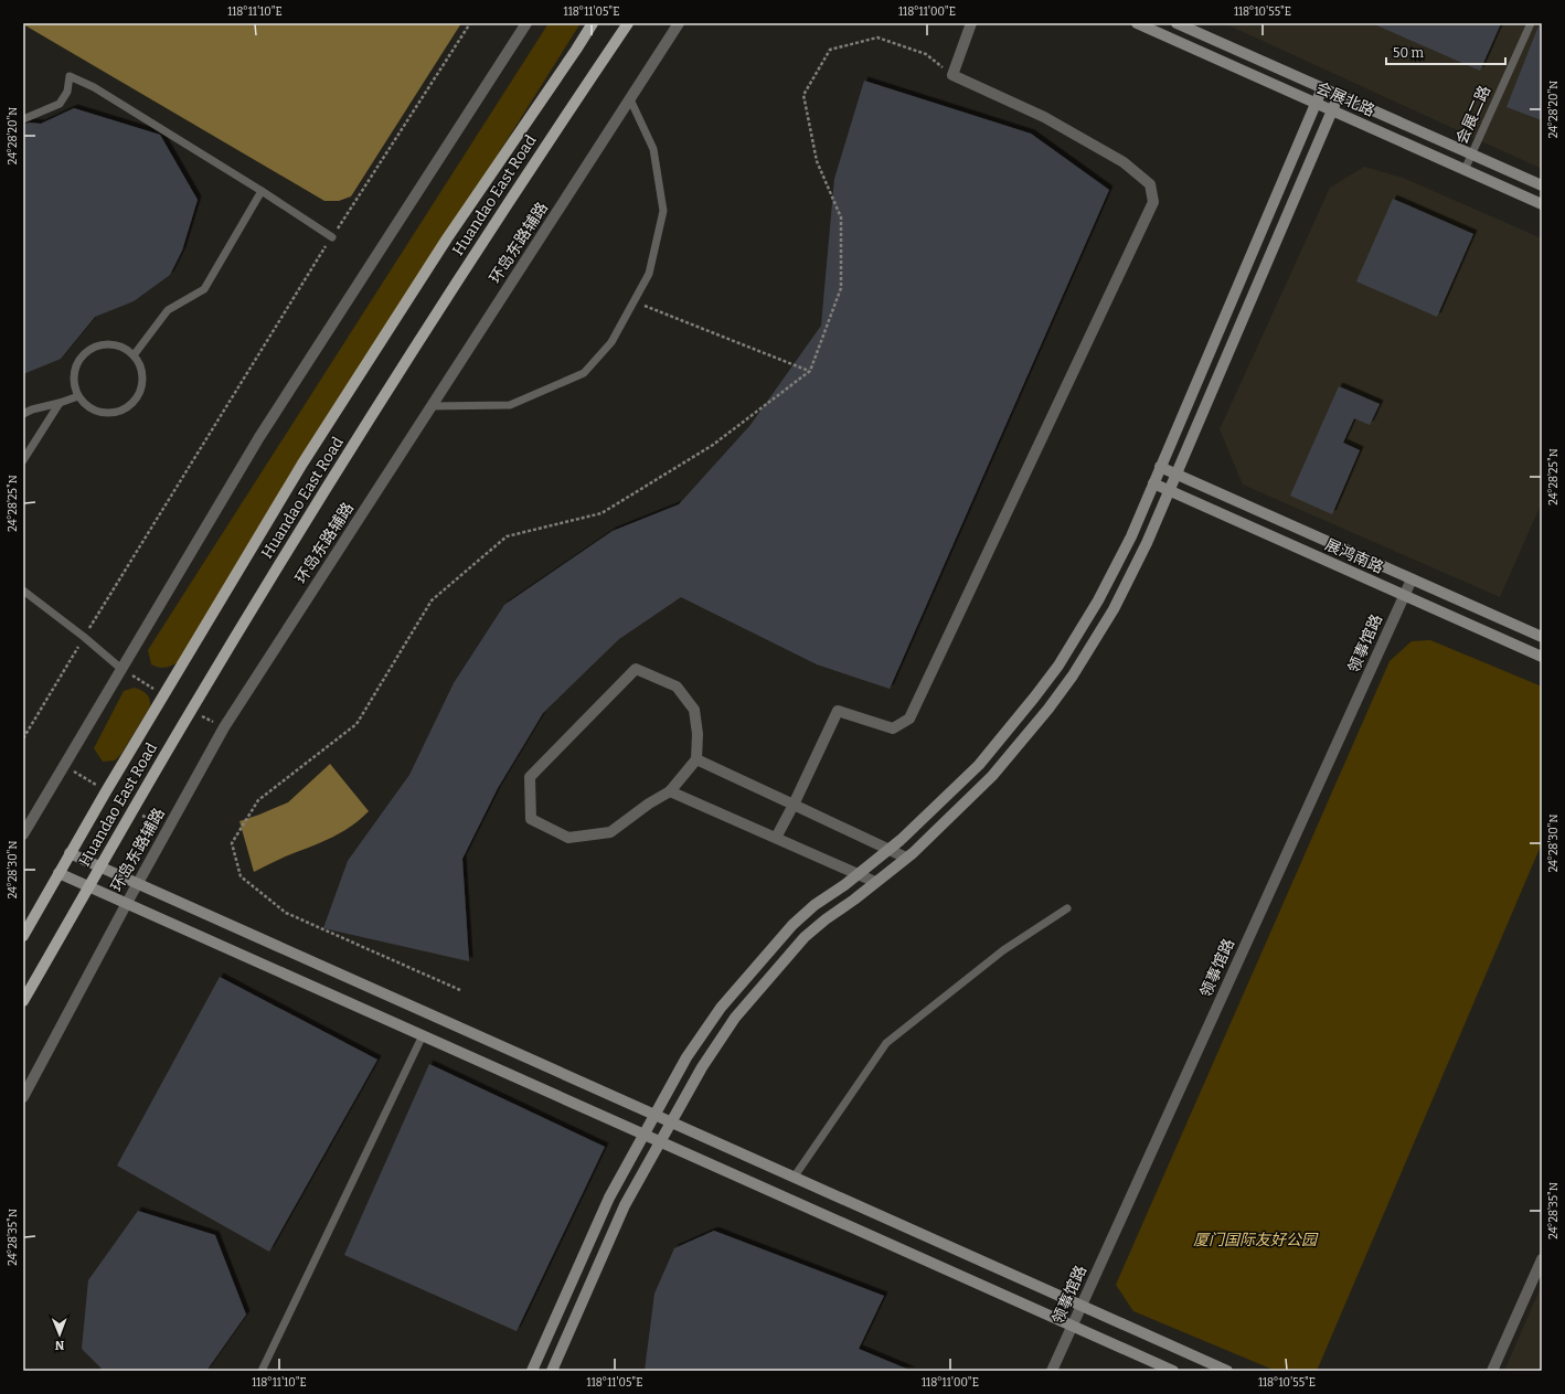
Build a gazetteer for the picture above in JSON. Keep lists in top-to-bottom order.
{
  "streets": {
    "main road": ["会展北路", "Huandao East Road", "展鸿南路"],
    "street": ["环岛东路辅路", "领事馆路"],
    "lane": ["会展二路"]
  },
  "crossings": [
    ["会展北路", "会展二路"],
    ["展鸿南路", "领事馆路"]
  ],
  "parks": ["厦门国际友好公园"],
  "scale_bar": "50 m",
  "north": "bottom",
  "coordinates": [
    "118°11'10\"E",
    "118°11'05\"E",
    "118°11'00\"E",
    "118°10'55\"E",
    "24°28'20\"N",
    "24°28'25\"N",
    "24°28'30\"N",
    "24°28'35\"N"
  ]
}
